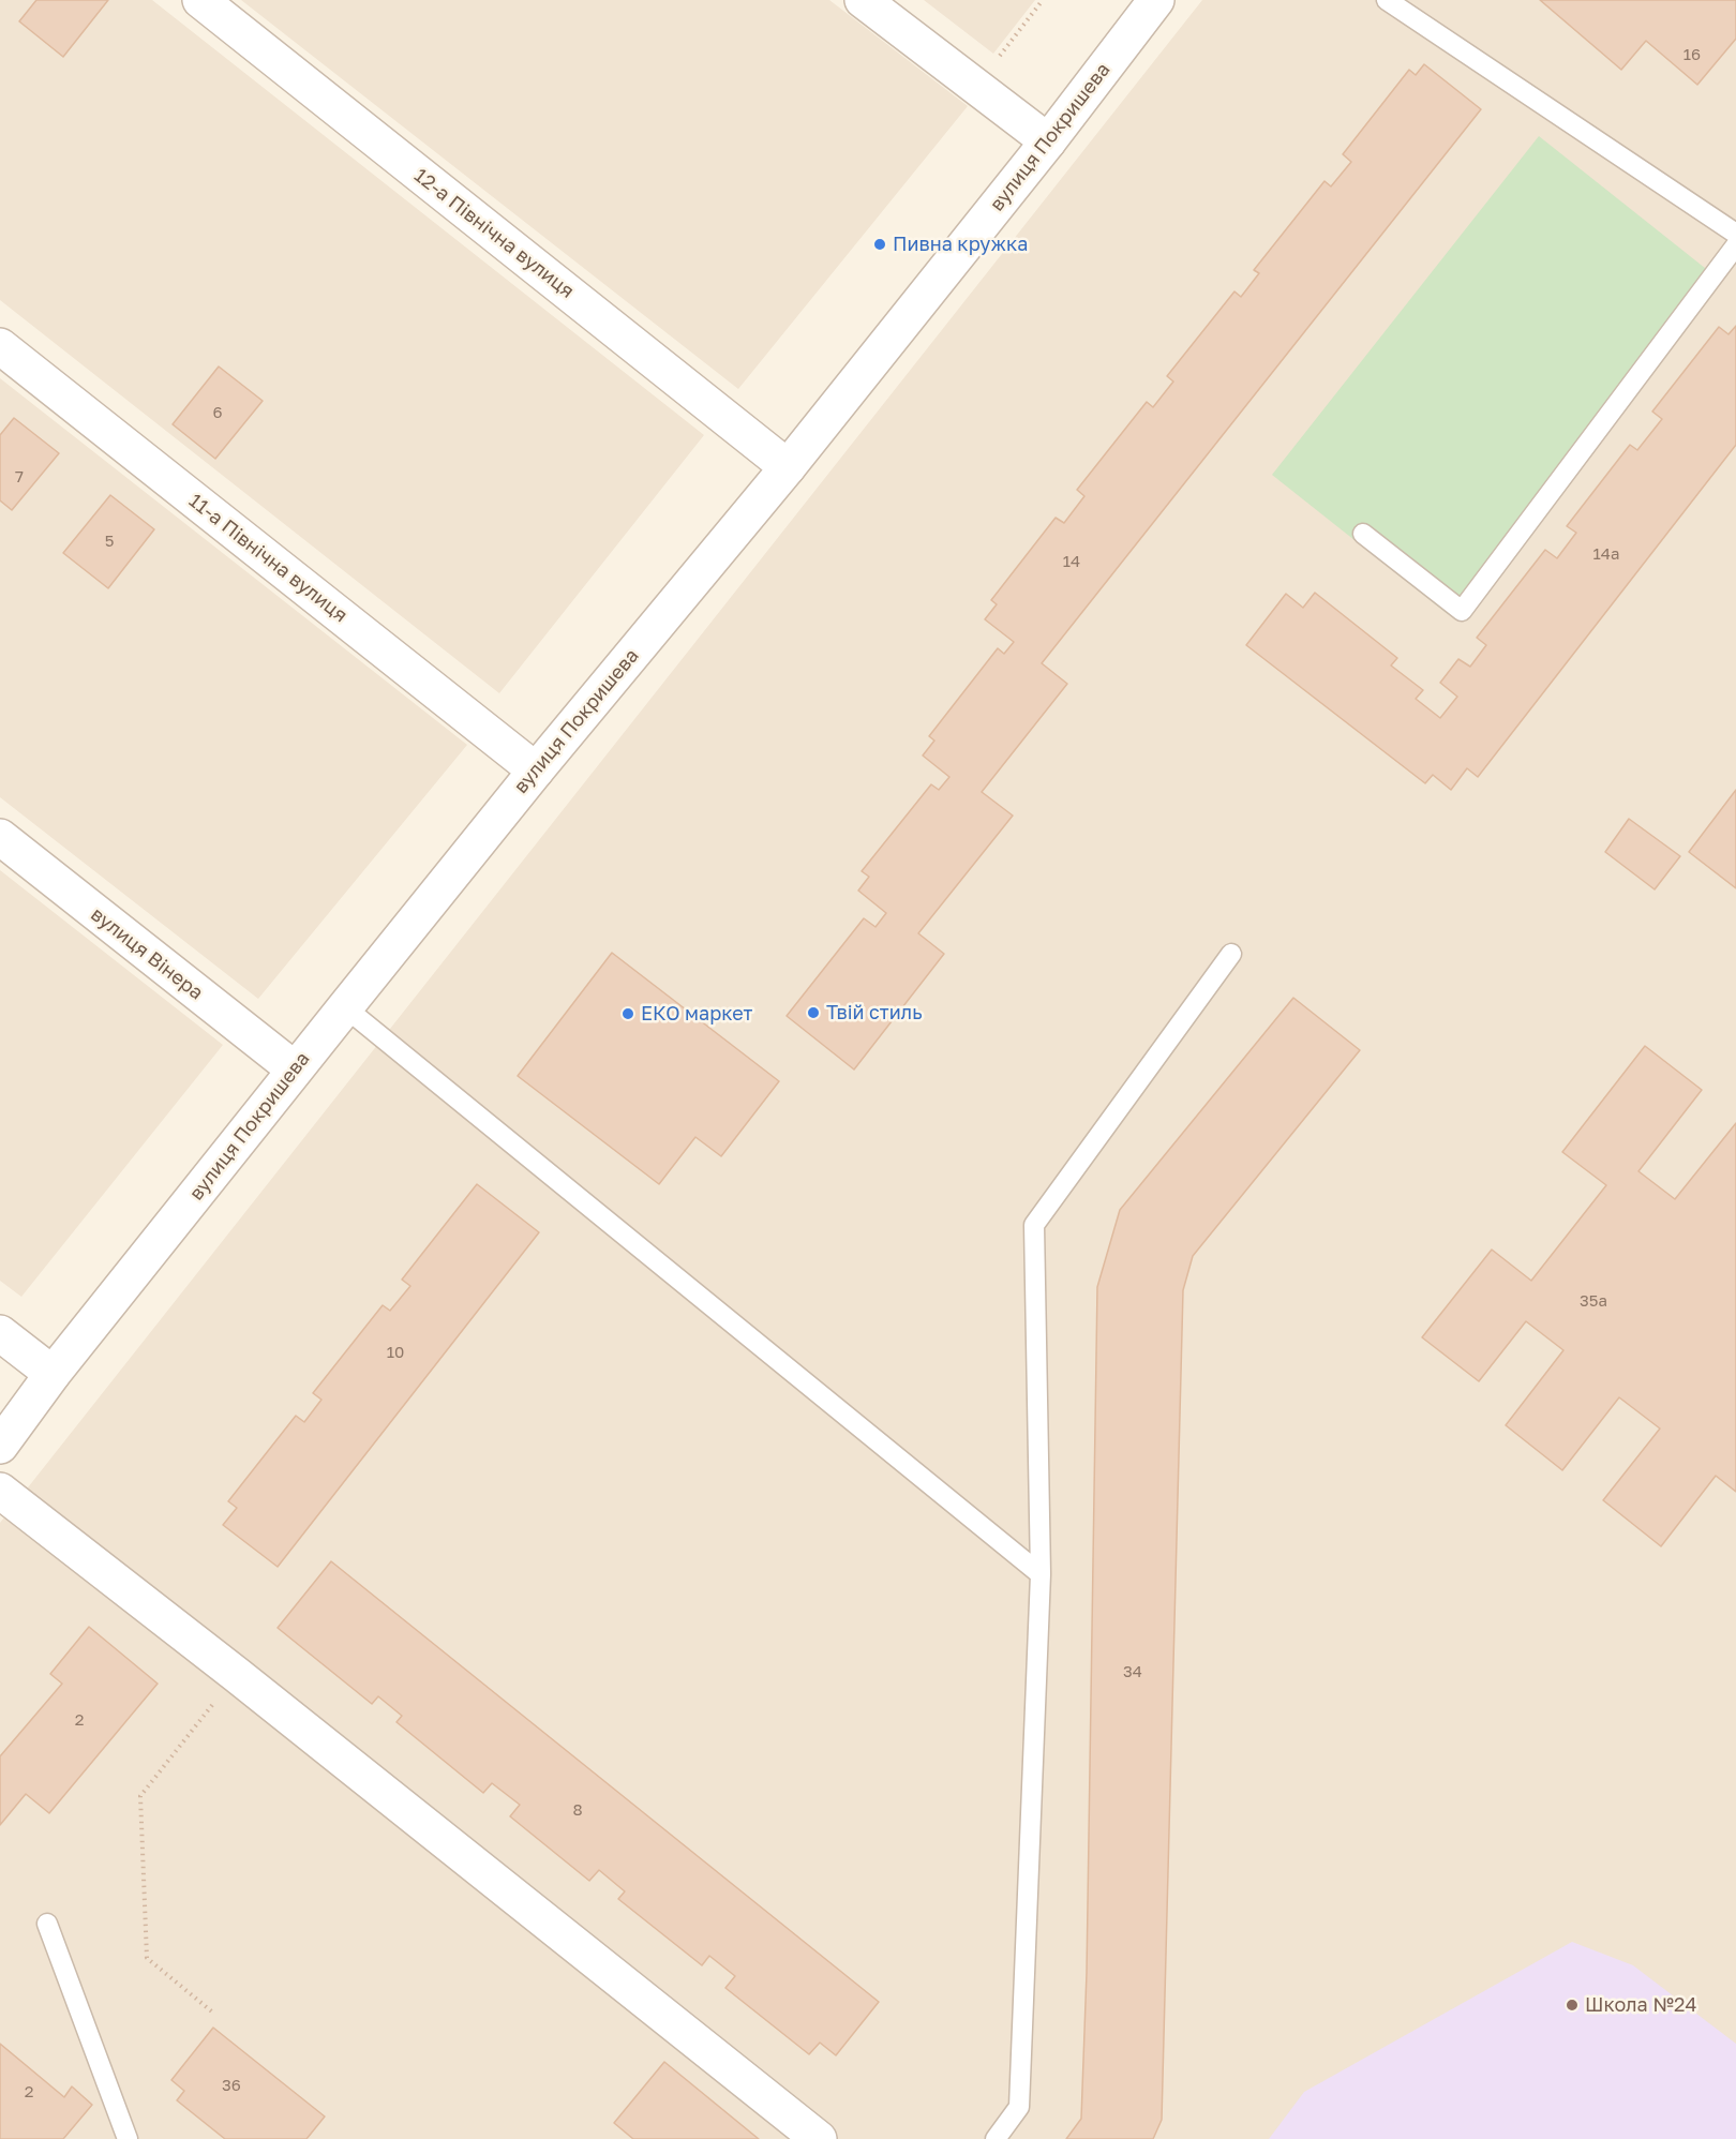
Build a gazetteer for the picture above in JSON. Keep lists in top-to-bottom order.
{
  "streets": {
    "street": [
      "вулиця Покришева",
      "12-а Північна вулиця",
      "11-а Північна вулиця",
      "вулиця Вінера"
    ]
  },
  "crossings": [
    ["вулиця Покришева", "12-а Північна вулиця"],
    ["вулиця Покришева", "11-а Північна вулиця"],
    ["вулиця Покришева", "вулиця Вінера"]
  ],
  "places": [
    "Пивна кружка",
    "Твій стиль",
    "ЕКО маркет",
    "Школа №24"
  ],
  "house_numbers": [
    "16",
    "6",
    "7",
    "5",
    "14а",
    "14",
    "35а",
    "10",
    "34",
    "2",
    "8",
    "36",
    "2"
  ]
}
